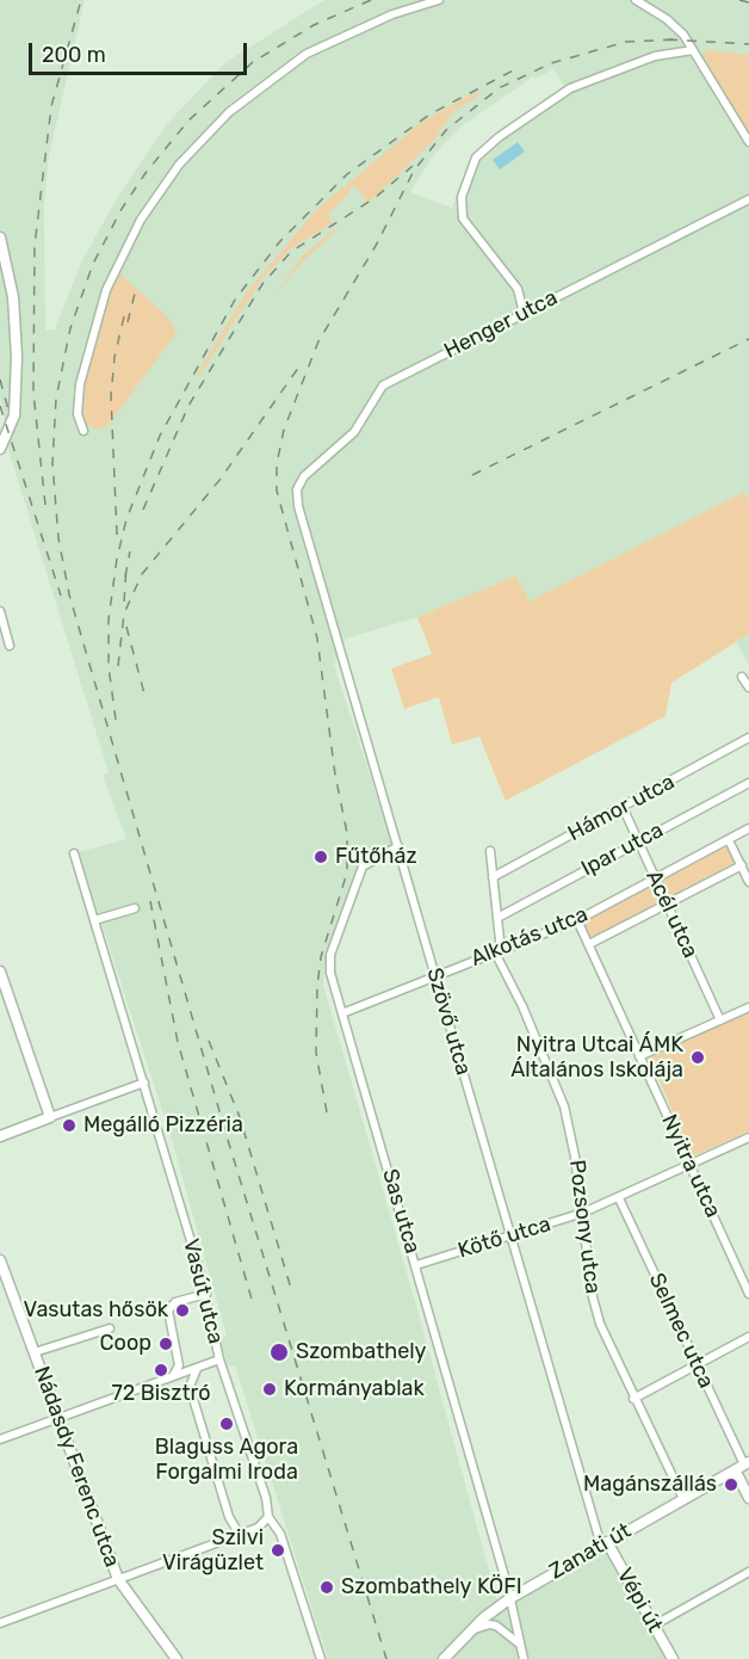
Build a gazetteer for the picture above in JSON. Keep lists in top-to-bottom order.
{
  "streets": {
    "street": [
      "Henger utca",
      "Hámor utca",
      "Ipar utca",
      "Acél utca",
      "Alkotás utca",
      "Szövő utca",
      "Nyitra utca",
      "Sas utca",
      "Pozsony utca",
      "Kötő utca",
      "Vasút utca",
      "Selmec utca",
      "Nádasdy Ferenc utca",
      "Zanati út",
      "Vépi út"
    ]
  },
  "crossings": [
    ["Henger utca", "Szövő utca"],
    ["Hámor utca", "Acél utca"],
    ["Ipar utca", "Acél utca"],
    ["Acél utca", "Alkotás utca"],
    ["Alkotás utca", "Szövő utca"],
    ["Alkotás utca", "Nyitra utca"],
    ["Alkotás utca", "Sas utca"],
    ["Alkotás utca", "Pozsony utca"],
    ["Szövő utca", "Sas utca"],
    ["Szövő utca", "Kötő utca"],
    ["Szövő utca", "Zanati út"],
    ["Szövő utca", "Vépi út"],
    ["Nyitra utca", "Kötő utca"],
    ["Sas utca", "Kötő utca"],
    ["Sas utca", "Zanati út"],
    ["Pozsony utca", "Kötő utca"],
    ["Pozsony utca", "Zanati út"],
    ["Kötő utca", "Selmec utca"],
    ["Selmec utca", "Zanati út"],
    ["Zanati út", "Vépi út"]
  ],
  "places": [
    "Fűtőház",
    "Nyitra Utcai ÁMK Általános Iskolája",
    "Megálló Pizzéria",
    "Vasutas hősök",
    "Coop",
    "Szombathely",
    "72 Bisztró",
    "Kormányablak",
    "Blaguss Agora Forgalmi Iroda",
    "Magánszállás",
    "Szilvi Virágüzlet",
    "Szombathely KÖFI"
  ],
  "scale_bar": "200 m"
}
